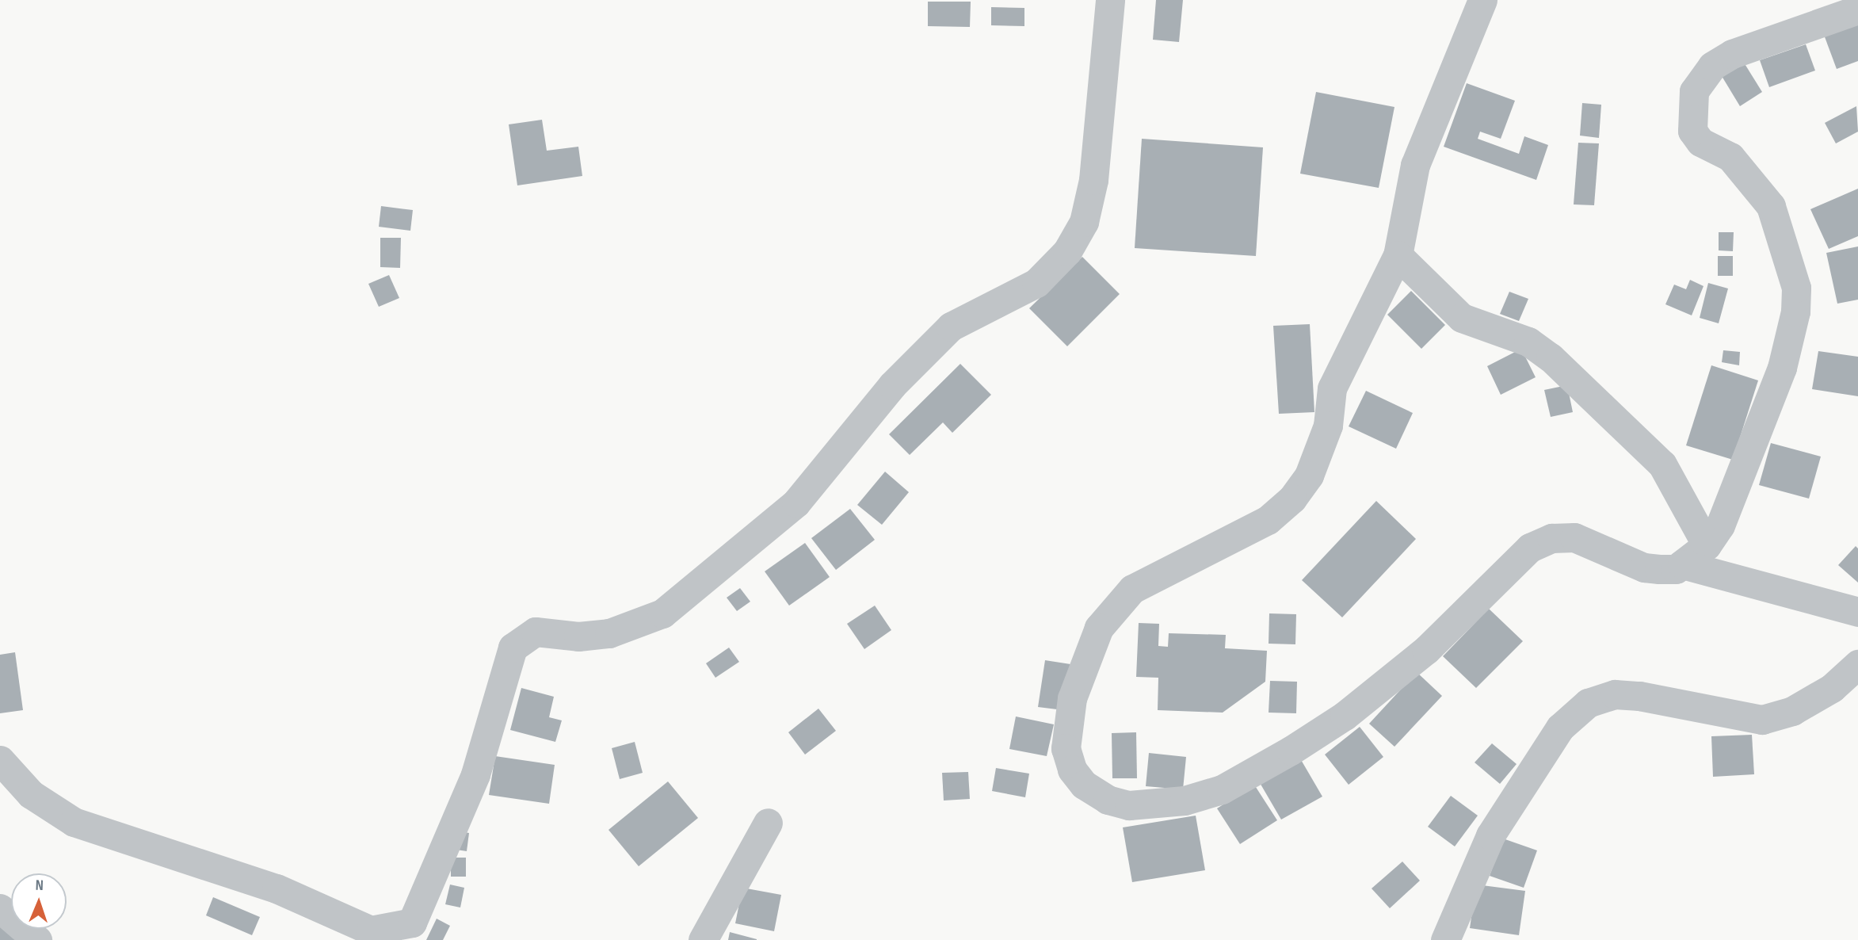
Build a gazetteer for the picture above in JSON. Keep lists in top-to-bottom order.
{
  "north": "top"
}
